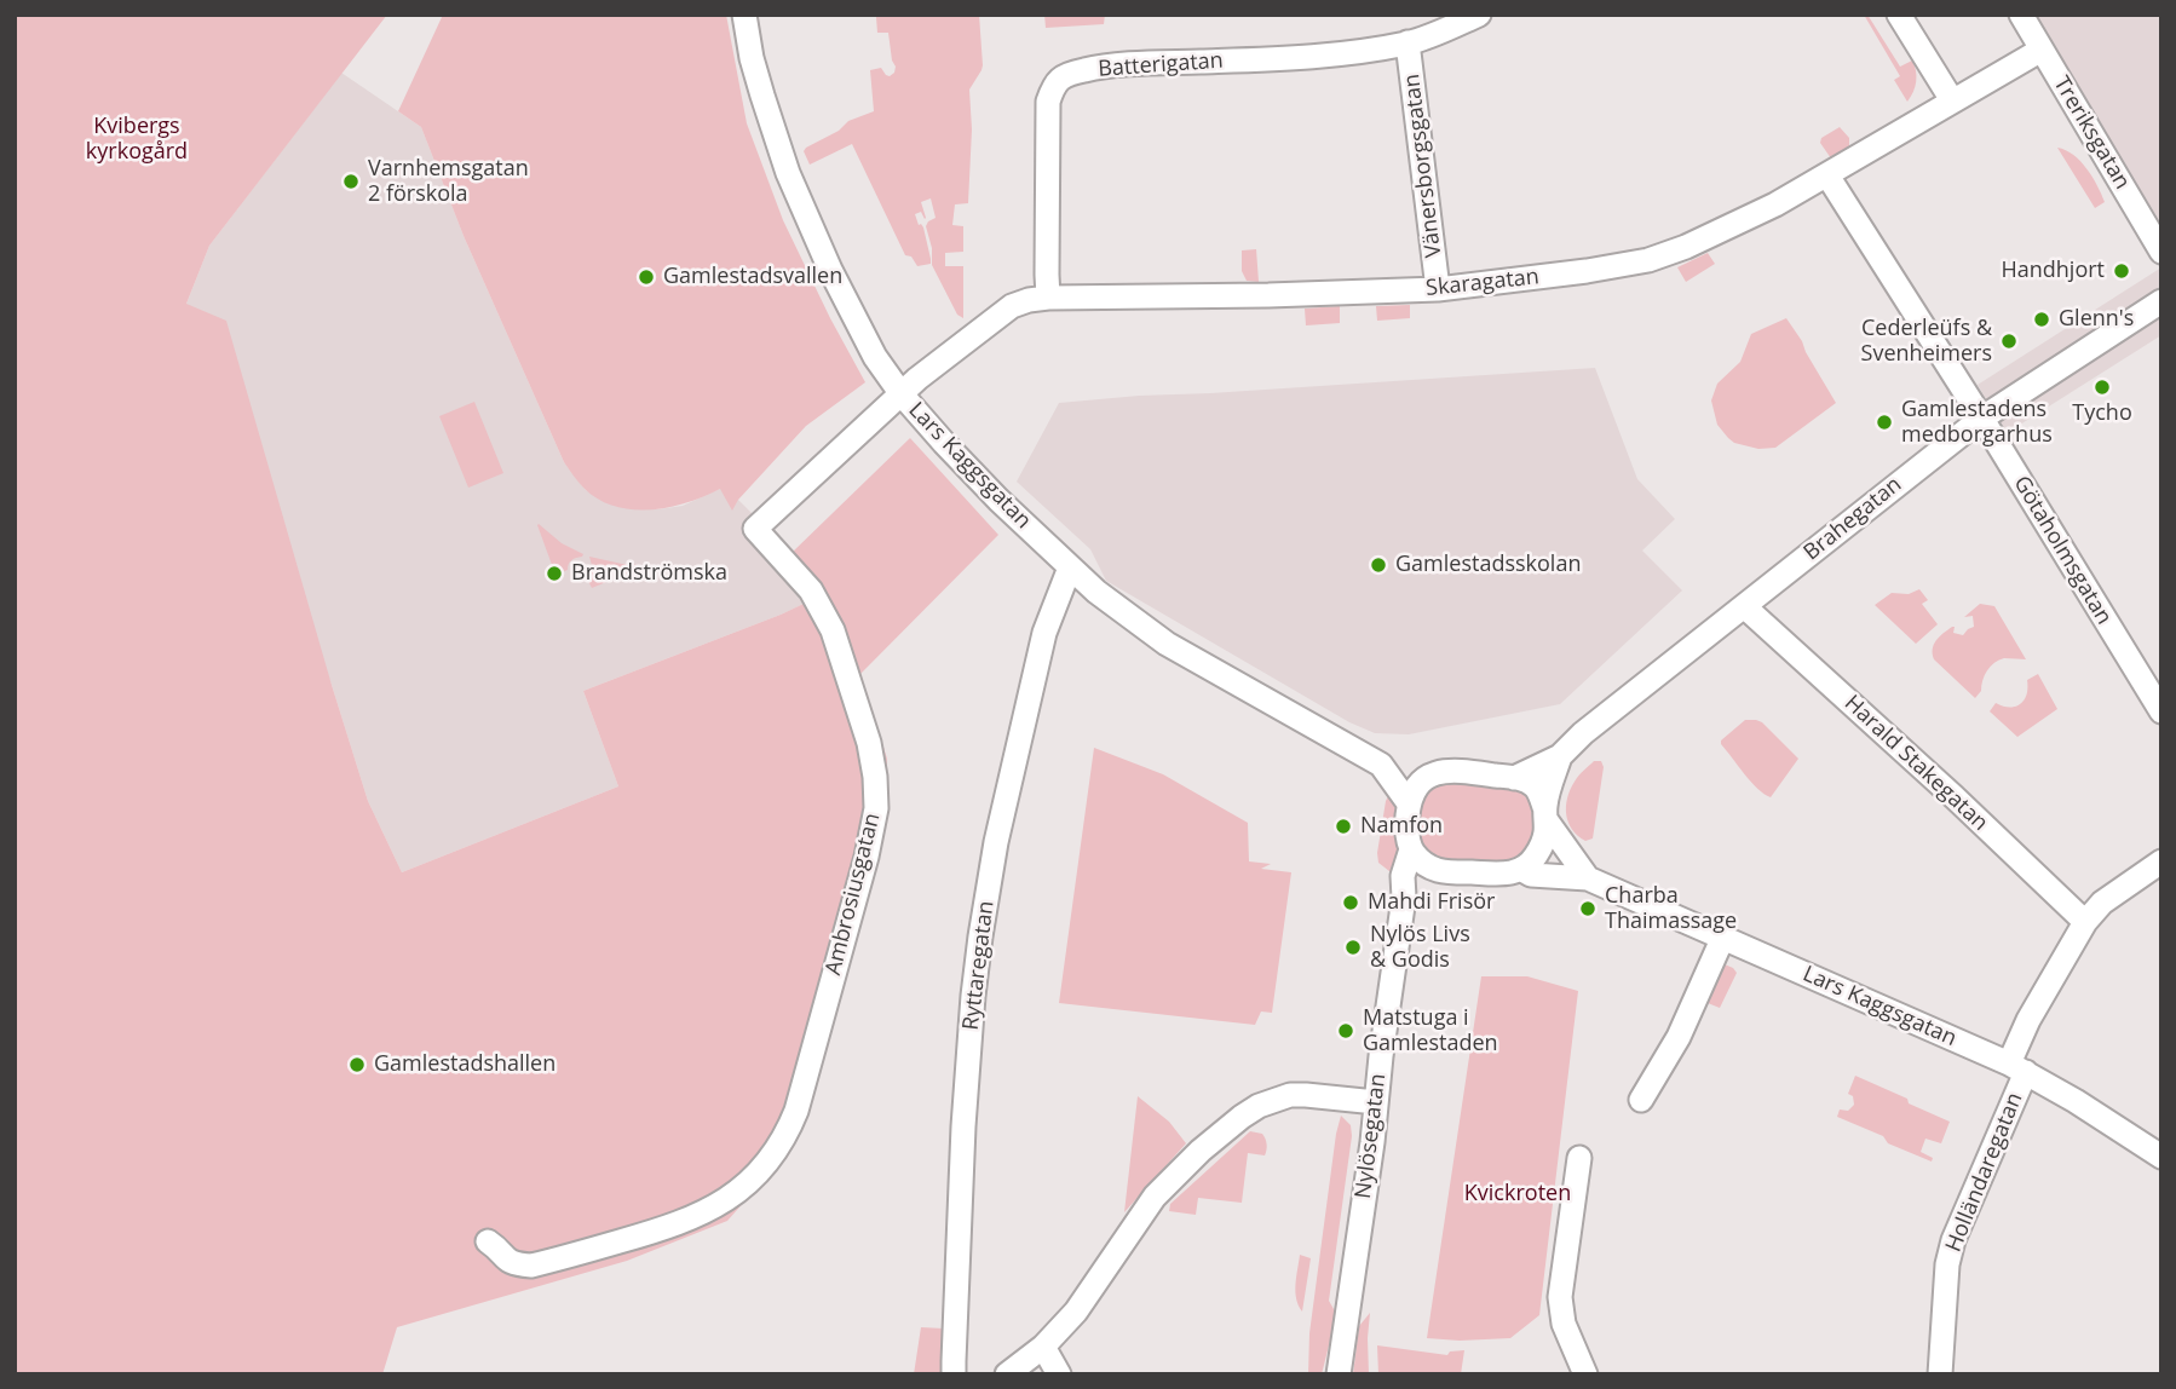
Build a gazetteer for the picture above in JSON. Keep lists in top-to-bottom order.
{
  "streets": {
    "street": [
      "Batterigatan",
      "Treriksgatan",
      "Vänersborgsgatan",
      "Skaragatan",
      "Lars Kaggsgatan",
      "Brahegatan",
      "Götaholmsgatan",
      "Harald Stakegatan",
      "Ambrosiusgatan",
      "Ryttaregatan",
      "Nylösegatan",
      "Holländaregatan"
    ]
  },
  "crossings": [
    ["Batterigatan", "Vänersborgsgatan"],
    ["Batterigatan", "Skaragatan"],
    ["Treriksgatan", "Skaragatan"],
    ["Vänersborgsgatan", "Skaragatan"],
    ["Skaragatan", "Lars Kaggsgatan"],
    ["Skaragatan", "Götaholmsgatan"],
    ["Skaragatan", "Ambrosiusgatan"],
    ["Lars Kaggsgatan", "Brahegatan"],
    ["Lars Kaggsgatan", "Ambrosiusgatan"],
    ["Lars Kaggsgatan", "Ryttaregatan"],
    ["Lars Kaggsgatan", "Nylösegatan"],
    ["Lars Kaggsgatan", "Holländaregatan"],
    ["Brahegatan", "Götaholmsgatan"],
    ["Brahegatan", "Harald Stakegatan"],
    ["Brahegatan", "Nylösegatan"],
    ["Harald Stakegatan", "Holländaregatan"]
  ],
  "parks": ["Kvibergs kyrkogård", "Kvickroten"],
  "places": [
    "Varnhemsgatan 2 förskola",
    "Handhjort",
    "Gamlestadsvallen",
    "Glenn's",
    "Cederleüfs & Svenheimers",
    "Tycho",
    "Gamlestadens medborgarhus",
    "Gamlestadsskolan",
    "Brandströmska",
    "Namfon",
    "Mahdi Frisör",
    "Charba Thaimassage",
    "Nylös Livs & Godis",
    "Matstuga i Gamlestaden",
    "Gamlestadshallen"
  ]
}
